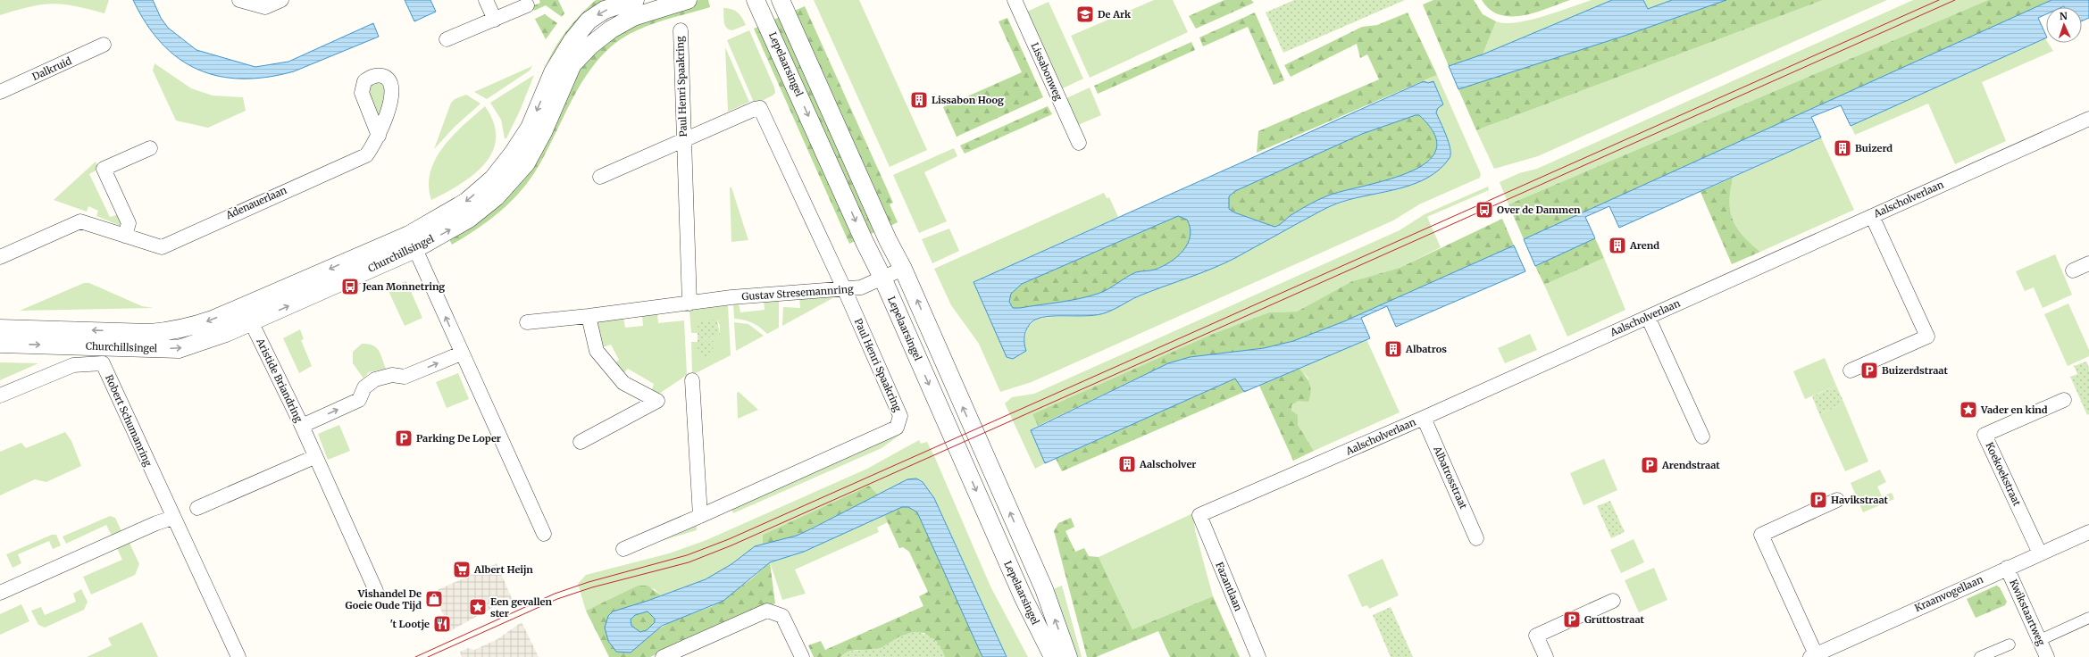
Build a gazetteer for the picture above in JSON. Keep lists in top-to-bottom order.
{
  "streets": {
    "street": [
      "Lepelaarsingel",
      "Dalkruid",
      "Lissabonweg",
      "Paul Henri Spaakring",
      "Aalscholverlaan",
      "Adenauerlaan",
      "Churchillsingel",
      "Gustav Stresemannring",
      "Aristide Briandring",
      "Robert Schumanring",
      "Koekoekstraat",
      "Albatrosstraat",
      "Fazantlaan",
      "Kraanvogellaan",
      "Kwikstaartweg"
    ]
  },
  "crossings": [
    ["Lepelaarsingel", "Gustav Stresemannring"],
    ["Paul Henri Spaakring", "Gustav Stresemannring"],
    ["Aalscholverlaan", "Albatrosstraat"],
    ["Aalscholverlaan", "Fazantlaan"],
    ["Churchillsingel", "Aristide Briandring"],
    ["Koekoekstraat", "Kraanvogellaan"],
    ["Kraanvogellaan", "Kwikstaartweg"]
  ],
  "one_way": ["Aristide Briandring"],
  "places": {
    "school or university": ["De Ark"],
    "building": [
      "Lissabon Hoog",
      "Buizerd",
      "Arend",
      "Albatros",
      "Aalscholver"
    ],
    "bus stop": ["Over de Dammen", "Jean Monnetring"],
    "parking": [
      "Buizerdstraat",
      "Parking De Loper",
      "Arendstraat",
      "Havikstraat",
      "Gruttostraat"
    ],
    "place": ["Vader en kind", "Een gevallen ster"],
    "supermarket": ["Albert Heijn"],
    "shop": ["Vishandel De Goeie Oude Tijd"],
    "restaurant": ["'t Lootje"]
  },
  "north": "top"
}
